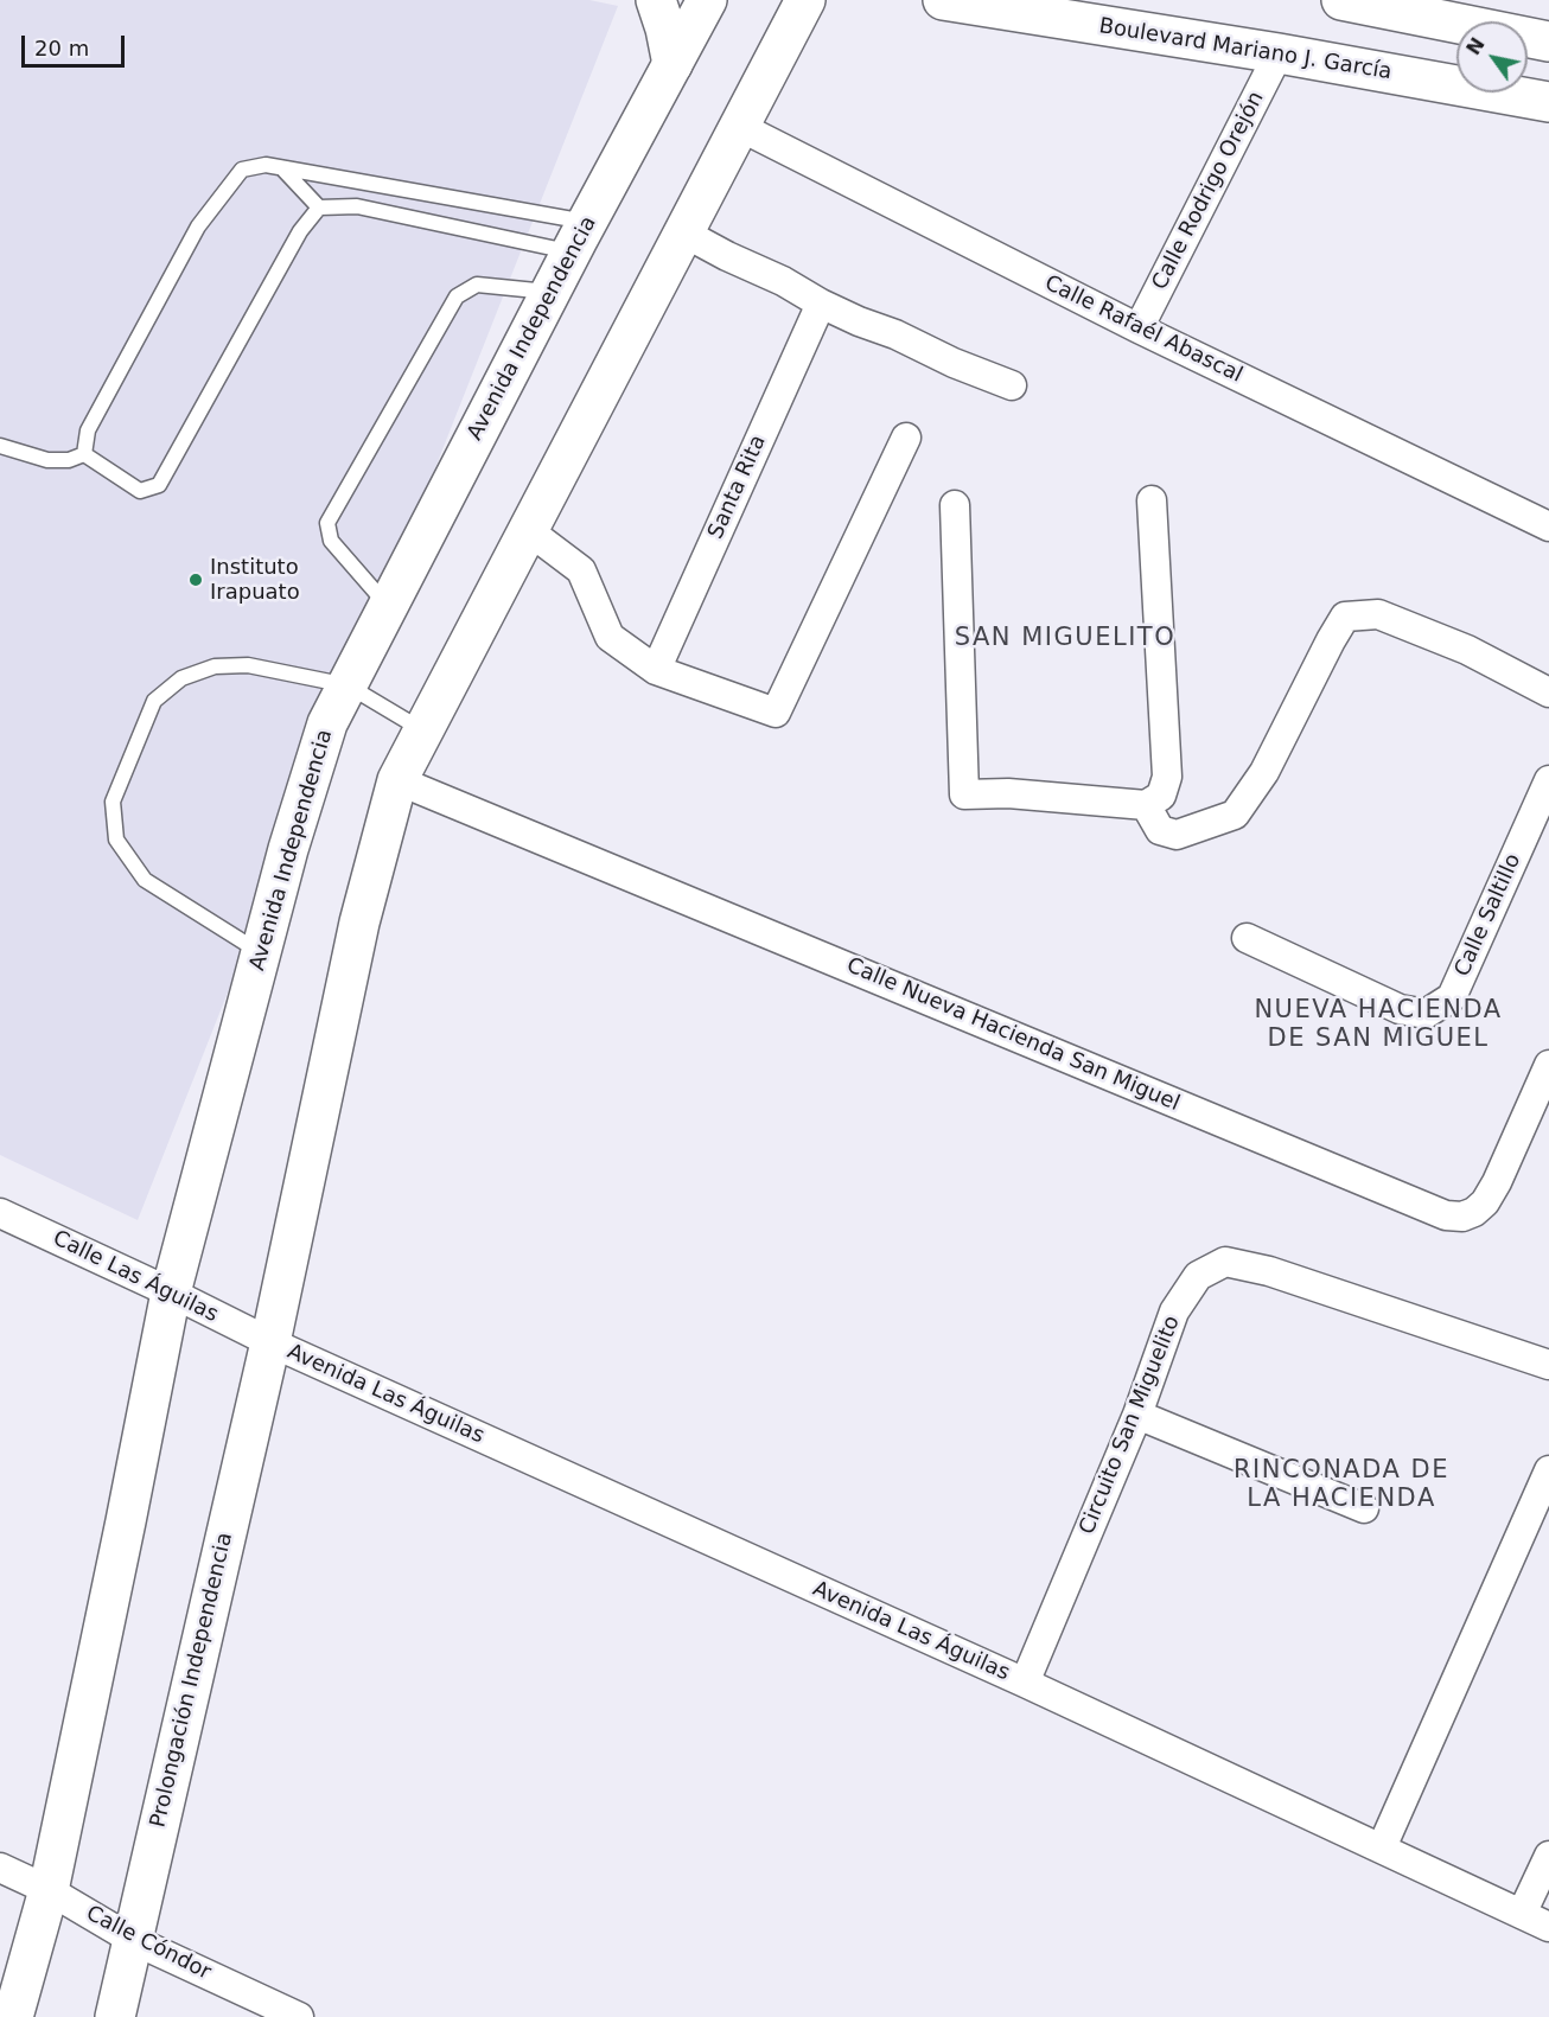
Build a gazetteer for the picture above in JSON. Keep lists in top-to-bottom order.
{
  "streets": {
    "street": [
      "Boulevard Mariano J. García",
      "Calle Rodrigo Orejón",
      "Avenida Independencia",
      "Calle Rafaél Abascal",
      "Santa Rita",
      "Calle Saltillo",
      "Calle Nueva Hacienda San Miguel",
      "Calle Las Águilas",
      "Avenida Las Águilas",
      "Circuito San Miguelito",
      "Prolongación Independencia",
      "Calle Cóndor"
    ]
  },
  "crossings": [
    ["Boulevard Mariano J. García", "Calle Rodrigo Orejón"],
    ["Calle Rodrigo Orejón", "Calle Rafaél Abascal"],
    ["Avenida Independencia", "Calle Las Águilas"],
    ["Avenida Independencia", "Calle Cóndor"],
    ["Calle Las Águilas", "Avenida Las Águilas"],
    ["Calle Las Águilas", "Prolongación Independencia"],
    ["Avenida Las Águilas", "Circuito San Miguelito"],
    ["Avenida Las Águilas", "Prolongación Independencia"],
    ["Prolongación Independencia", "Calle Cóndor"]
  ],
  "districts": ["SAN MIGUELITO", "NUEVA HACIENDA DE SAN MIGUEL", "RINCONADA DE LA HACIENDA"],
  "places": ["Instituto Irapuato"],
  "scale_bar": "20 m",
  "north": "top left"
}
